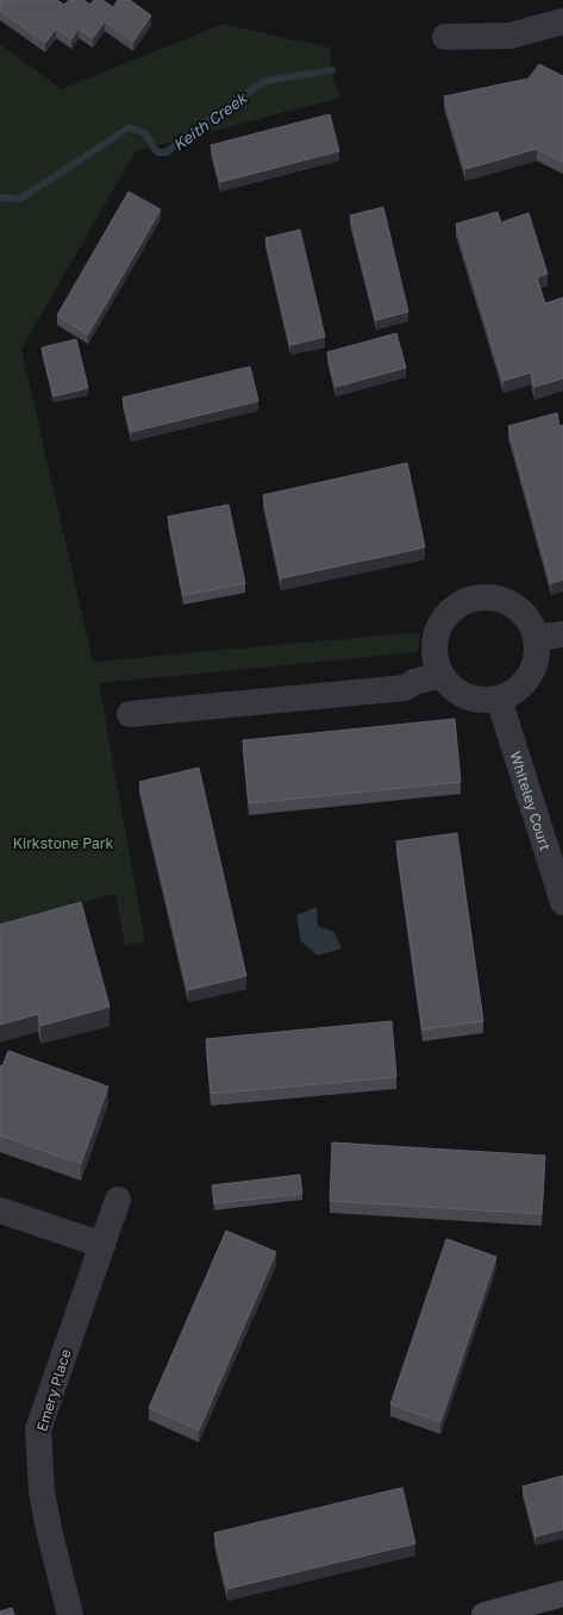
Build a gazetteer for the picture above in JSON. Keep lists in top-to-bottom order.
{
  "streets": {
    "street": ["Whiteley Court", "Emery Place"]
  },
  "water": ["Keith Creek"],
  "parks": ["Kirkstone Park"]
}
